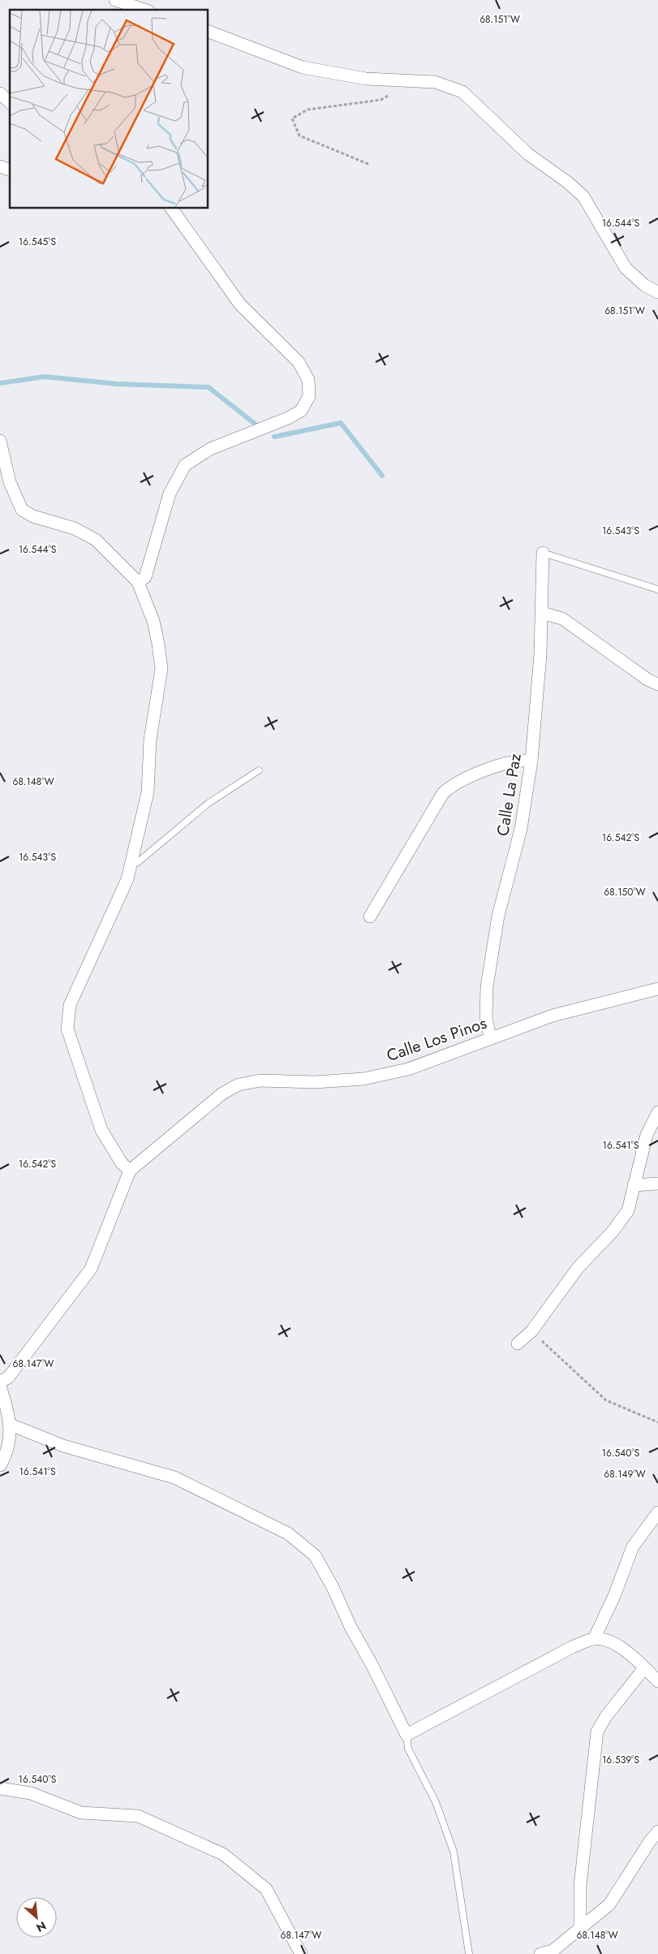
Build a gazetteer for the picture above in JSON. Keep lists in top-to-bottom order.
{
  "streets": {
    "street": ["Calle La Paz", "Calle Los Pinos"]
  },
  "crossings": [
    ["Calle La Paz", "Calle Los Pinos"]
  ],
  "north": "bottom right",
  "coordinates": [
    "68.151°W",
    "16.544°S",
    "16.545°S",
    "16.543°S",
    "68.148°W",
    "16.542°S",
    "68.150°W",
    "16.541°S",
    "68.147°W",
    "16.540°S",
    "68.149°W",
    "16.539°S"
  ]
}
